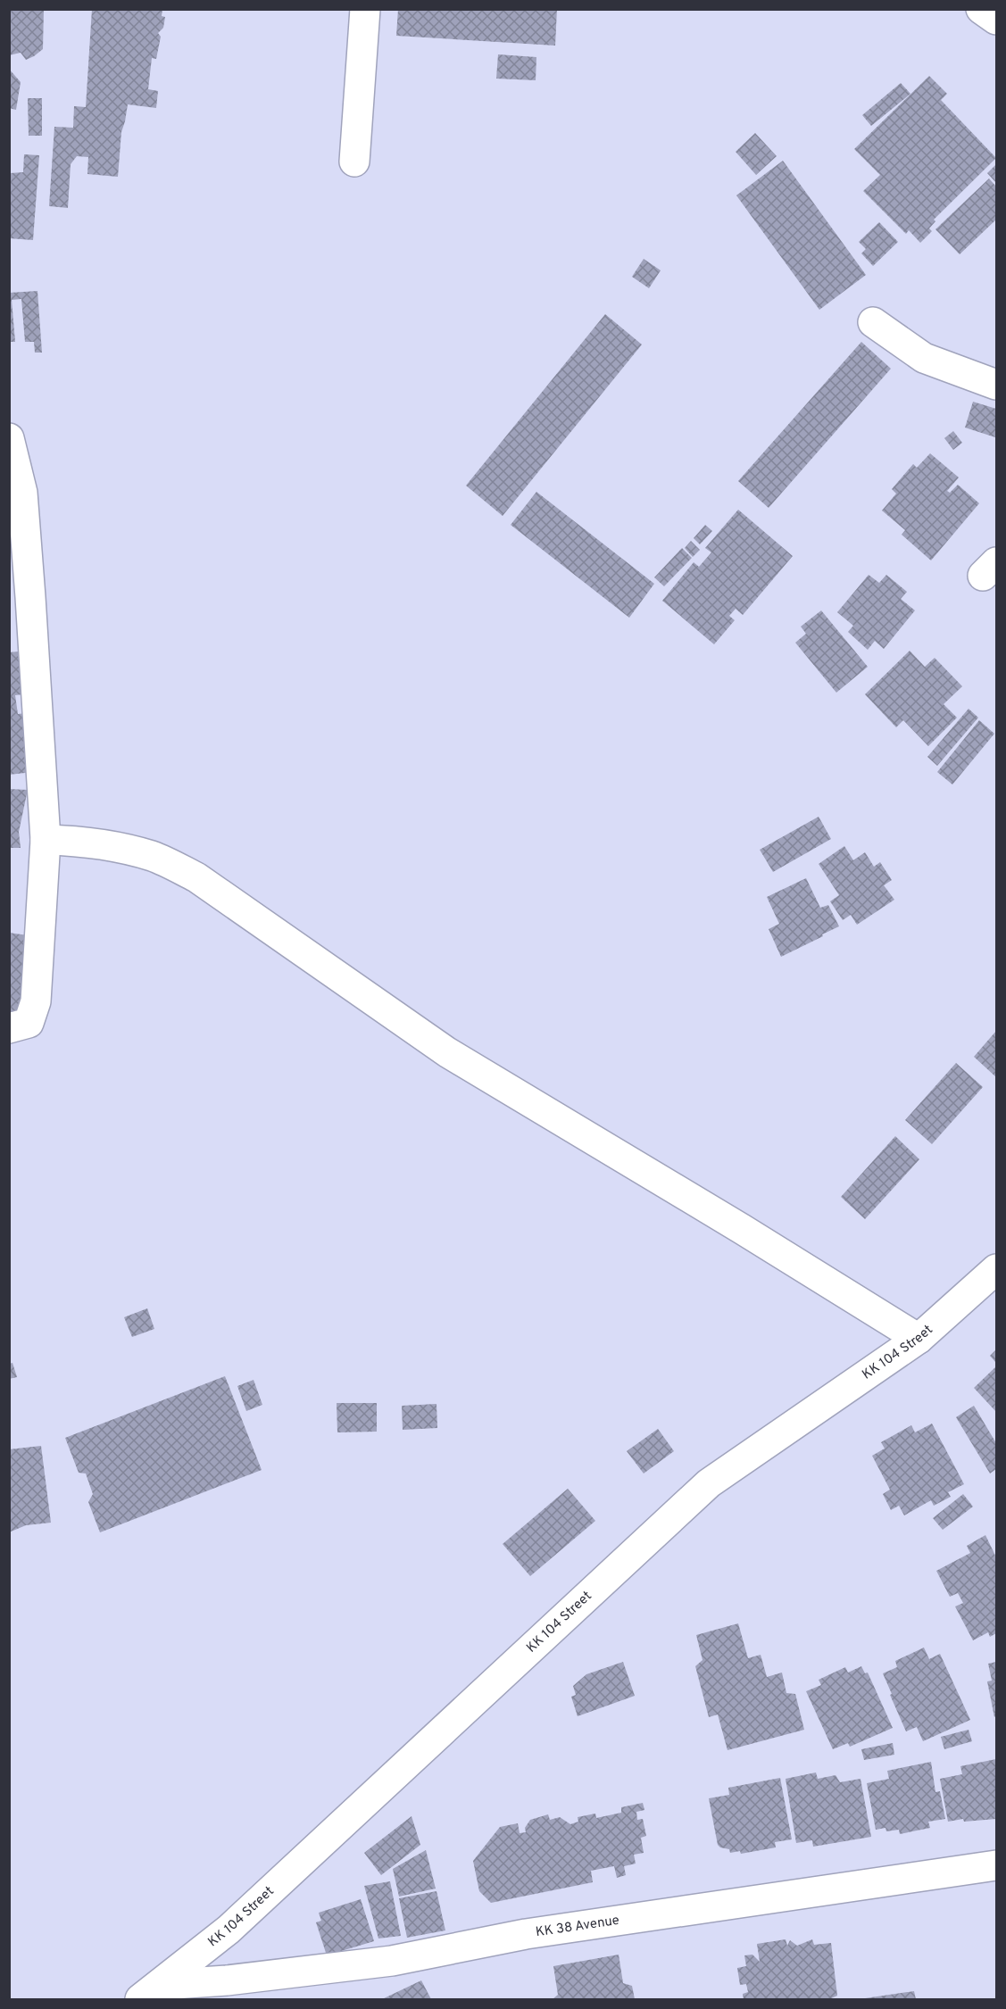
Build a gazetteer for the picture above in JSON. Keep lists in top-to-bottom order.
{
  "streets": {
    "street": ["KK 104 Street", "KK 38 Avenue"]
  },
  "crossings": [
    ["KK 104 Street", "KK 38 Avenue"]
  ]
}
